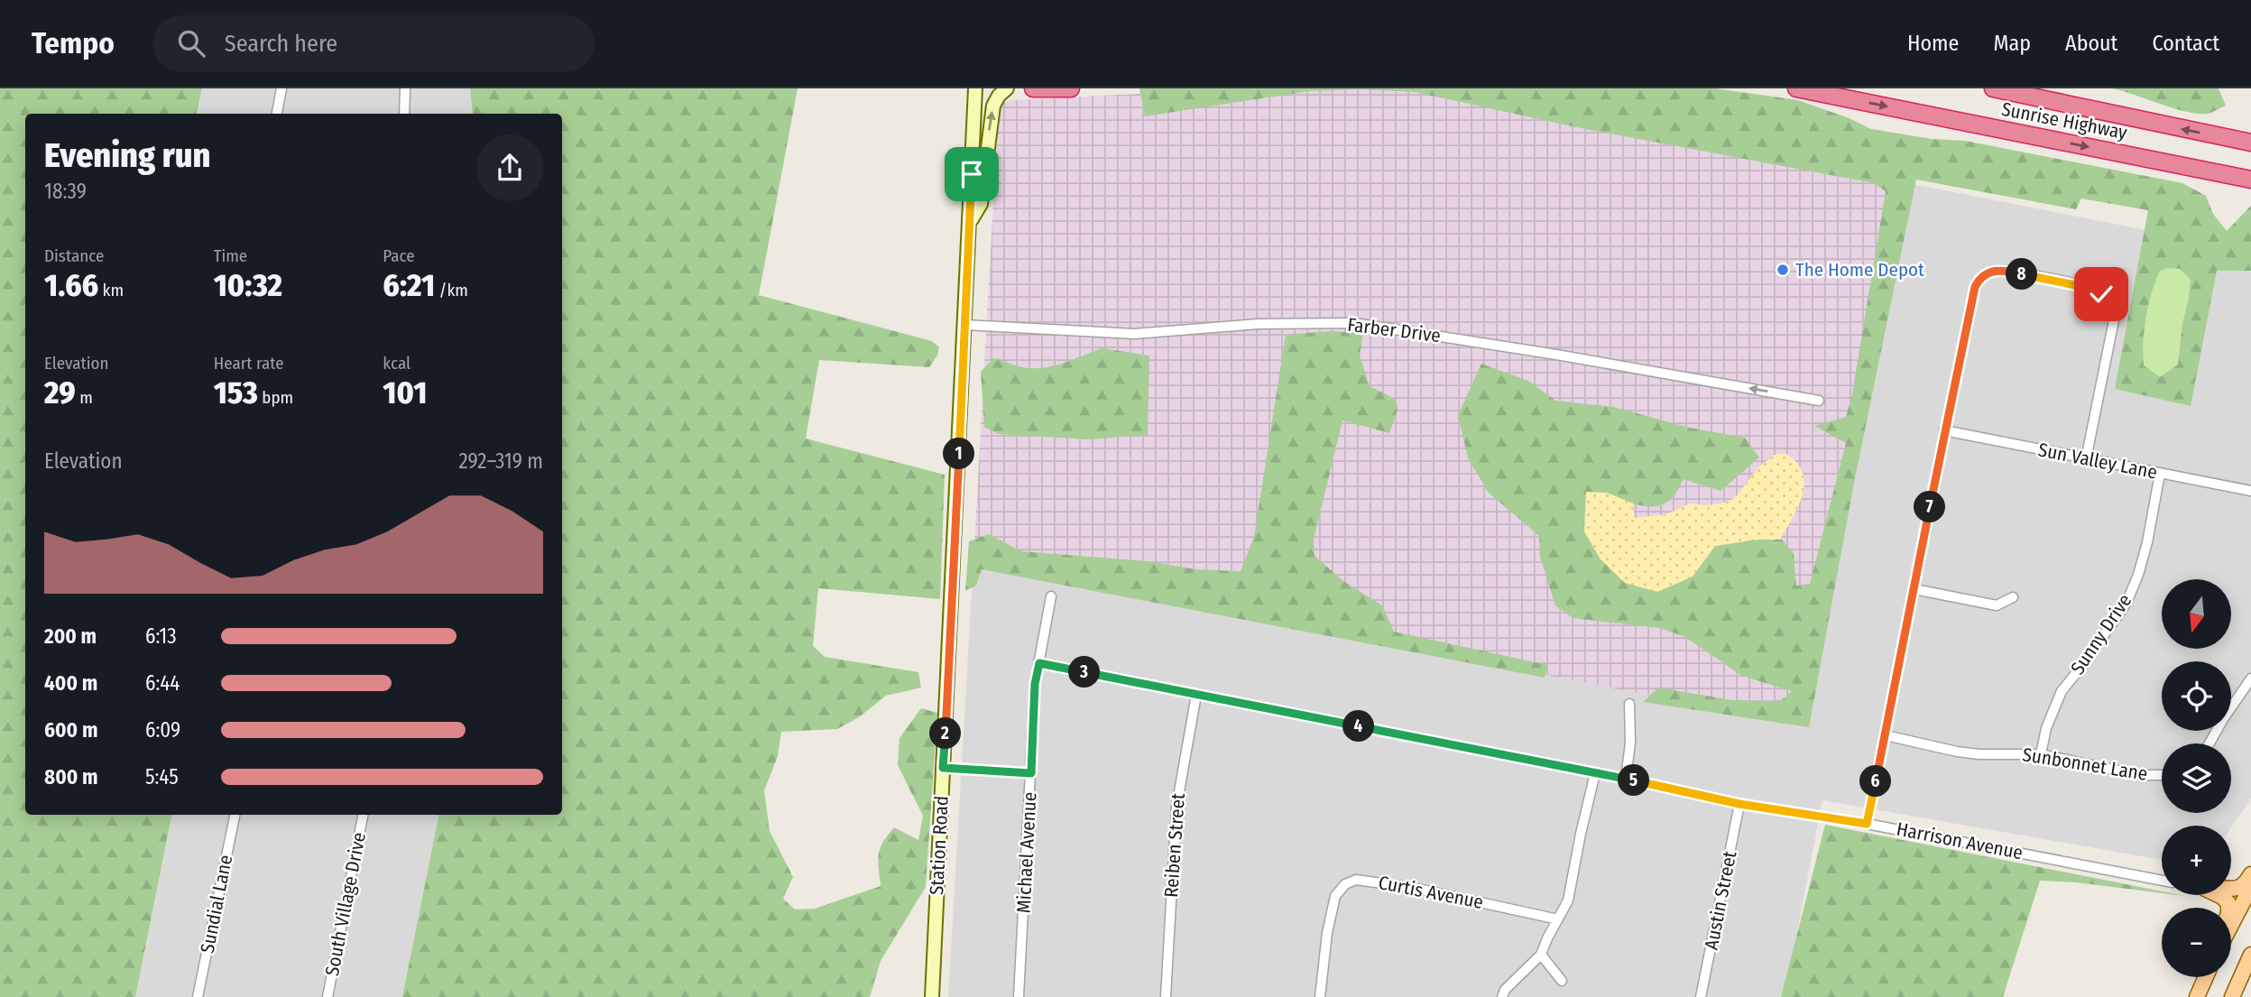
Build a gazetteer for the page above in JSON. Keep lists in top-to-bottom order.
{
  "streets": {
    "highway": ["Sunrise Highway"],
    "main road": ["Station Road"],
    "street": [
      "Farber Drive",
      "Sun Valley Lane",
      "Sunny Drive",
      "Sunbonnet Lane",
      "Harrison Avenue",
      "Reiben Street",
      "Michael Avenue",
      "Curtis Avenue",
      "Austin Street",
      "Sundial Lane",
      "South Village Drive"
    ]
  },
  "crossings": [
    ["Farber Drive", "Station Road"],
    ["Sun Valley Lane", "Sunny Drive"],
    ["Sunny Drive", "Sunbonnet Lane"],
    ["Harrison Avenue", "Reiben Street"],
    ["Harrison Avenue", "Michael Avenue"],
    ["Harrison Avenue", "Austin Street"]
  ],
  "one_way": ["Farber Drive"],
  "places": ["The Home Depot"],
  "north": "bottom",
  "page": {
    "header": "Tempo",
    "search": "Search here",
    "nav": [
      "Home",
      "Map",
      "About",
      "Contact"
    ],
    "heading": ["Evening run", "18:39"],
    "stats": [
      ["Distance", "1.66 km"],
      ["Time", "10:32"],
      ["Pace", "6:21 /km"],
      ["Elevation", "29 m"],
      ["Heart rate", "153 bpm"],
      ["kcal", "101"]
    ],
    "pins": [
      "8",
      "1",
      "7",
      "3",
      "4",
      "2",
      "5",
      "6"
    ],
    "chart": ["Elevation", "292–319 m"],
    "map_buttons": ["+", "−"],
    "list": [
      {
        "name": "200 m",
        "note": "6:13"
      },
      {
        "name": "400 m",
        "note": "6:44"
      },
      {
        "name": "600 m",
        "note": "6:09"
      },
      {
        "name": "800 m",
        "note": "5:45"
      }
    ]
  }
}
